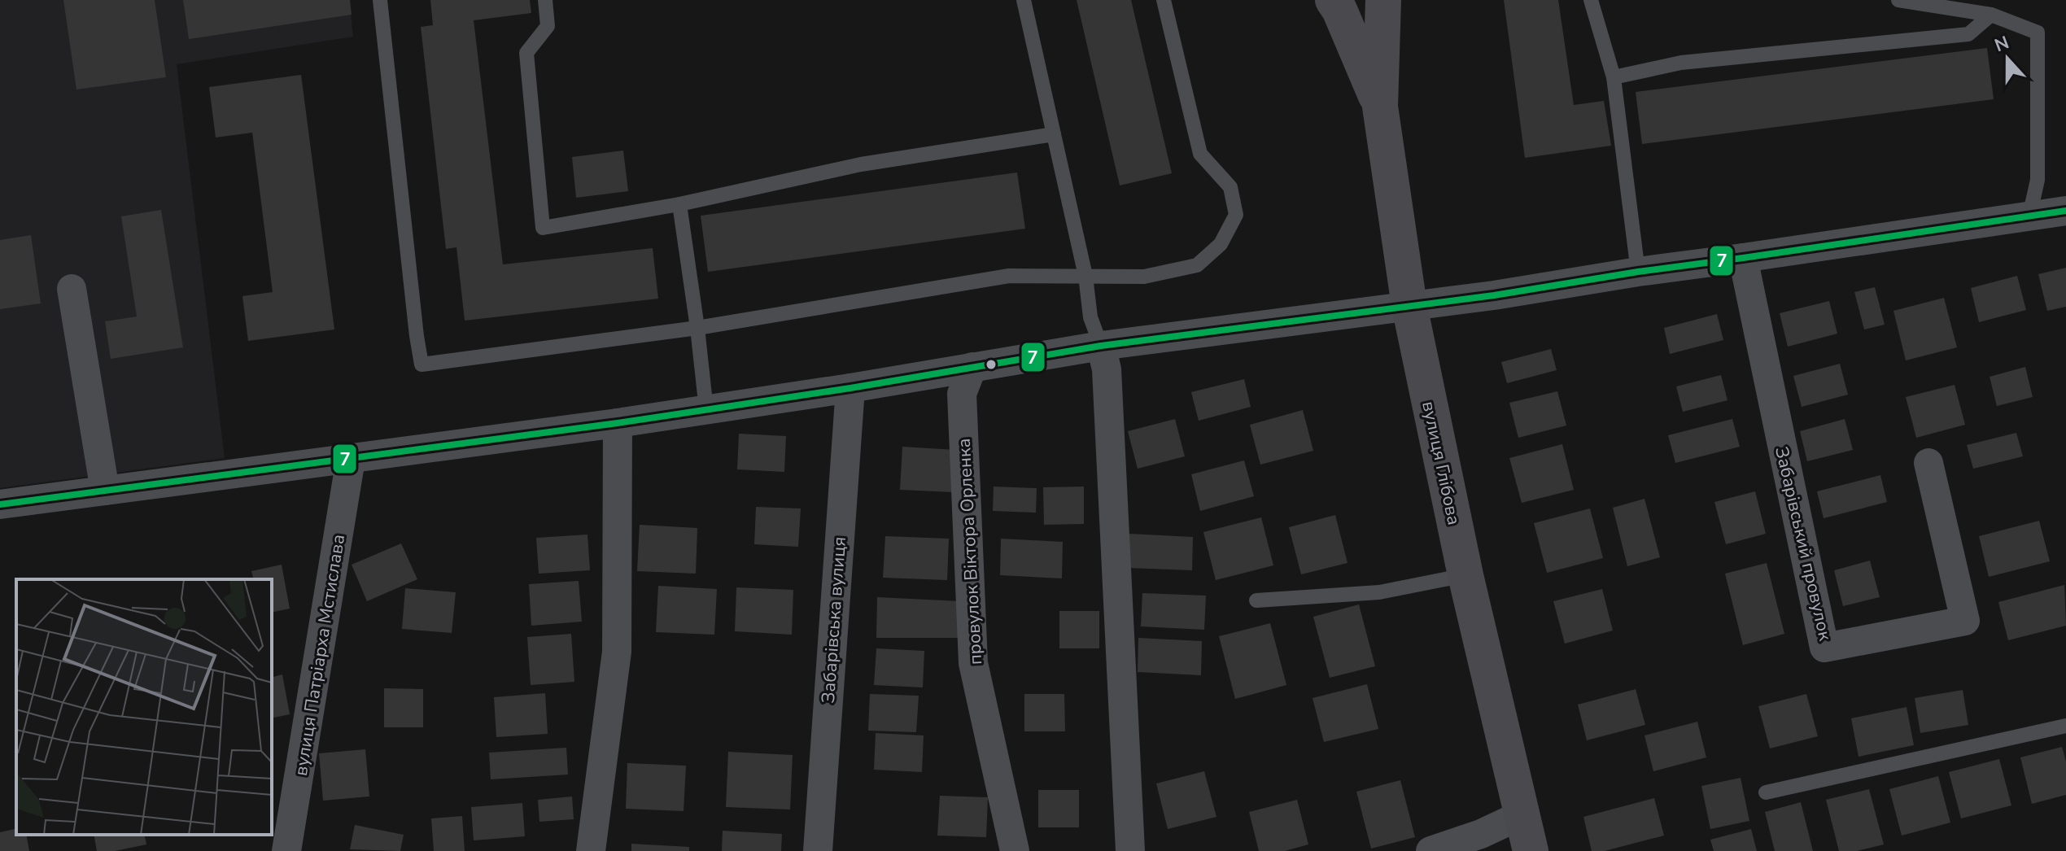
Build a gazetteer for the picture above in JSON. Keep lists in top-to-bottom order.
{
  "streets": {
    "main road": ["вулиця Глібова"],
    "street": [
      "Забарівський провулок",
      "провулок Віктора Орленка",
      "Забарівська вулиця",
      "вулиця Патріарха Мстислава"
    ]
  },
  "lines": ["transit line 7"],
  "north": "top"
}
